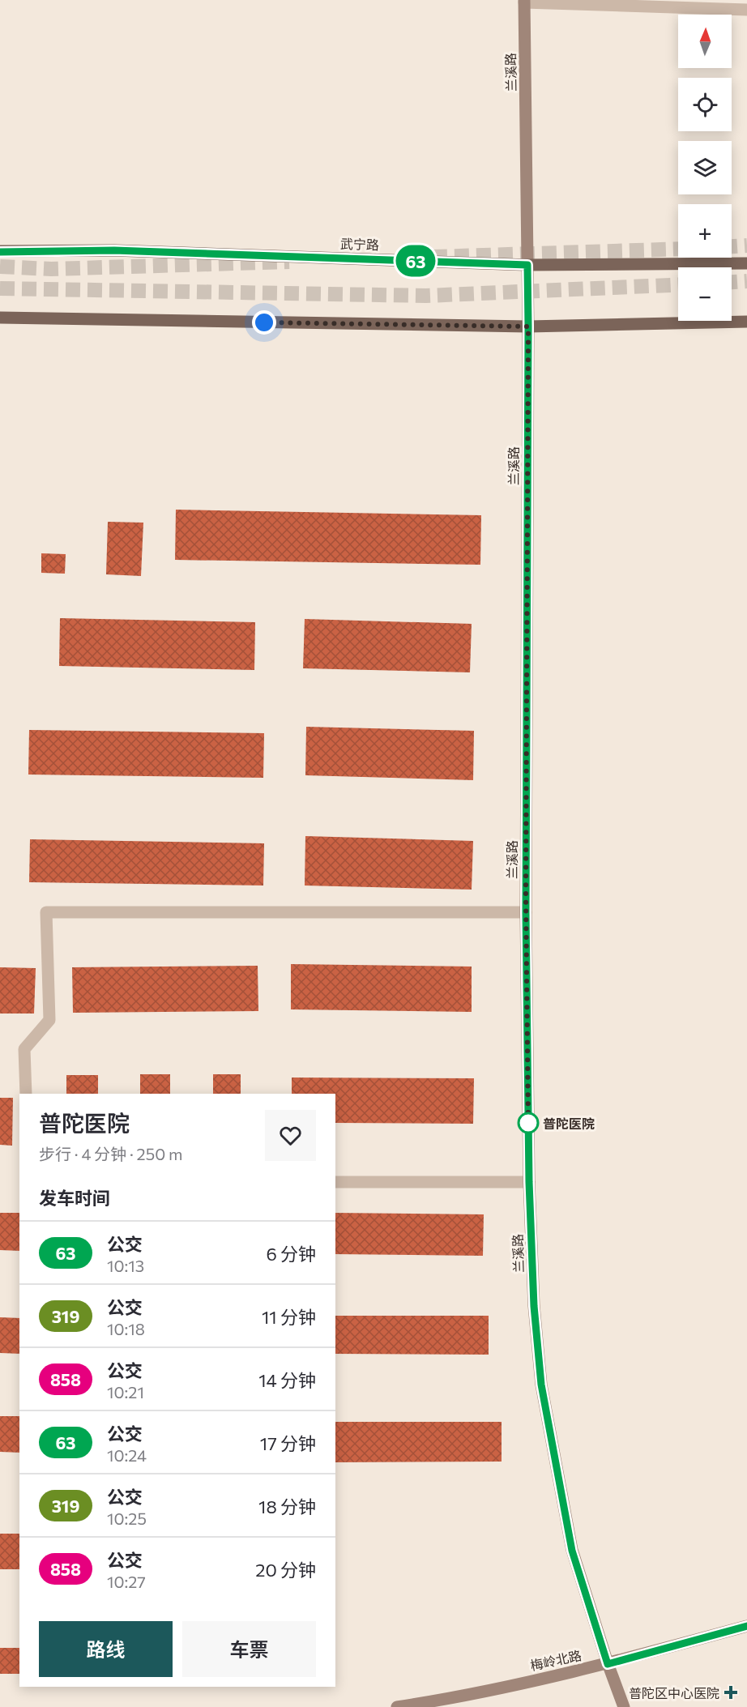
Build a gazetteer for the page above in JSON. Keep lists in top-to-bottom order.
{
  "streets": {
    "main road": ["武宁路"],
    "street": ["兰溪路", "梅岭北路"]
  },
  "crossings": [
    ["兰溪路", "武宁路"],
    ["兰溪路", "梅岭北路"]
  ],
  "places": {
    "other": ["普陀医院"],
    "health": ["普陀区中心医院"]
  },
  "lines": ["bus line 63"],
  "north": "top",
  "page": {
    "on_map": "63",
    "map_buttons": ["+", "−"],
    "heading": [
      ["普陀医院", "步行 · 4 分钟 · 250 m"],
      "发车时间"
    ],
    "list": [
      {
        "mark": "63",
        "name": "公交",
        "note": "10:13",
        "value": "6 分钟"
      },
      {
        "mark": "319",
        "name": "公交",
        "note": "10:18",
        "value": "11 分钟"
      },
      {
        "mark": "858",
        "name": "公交",
        "note": "10:21",
        "value": "14 分钟"
      },
      {
        "mark": "63",
        "name": "公交",
        "note": "10:24",
        "value": "17 分钟"
      },
      {
        "mark": "319",
        "name": "公交",
        "note": "10:25",
        "value": "18 分钟"
      },
      {
        "mark": "858",
        "name": "公交",
        "note": "10:27",
        "value": "20 分钟"
      }
    ],
    "buttons": ["路线", "车票"]
  }
}
